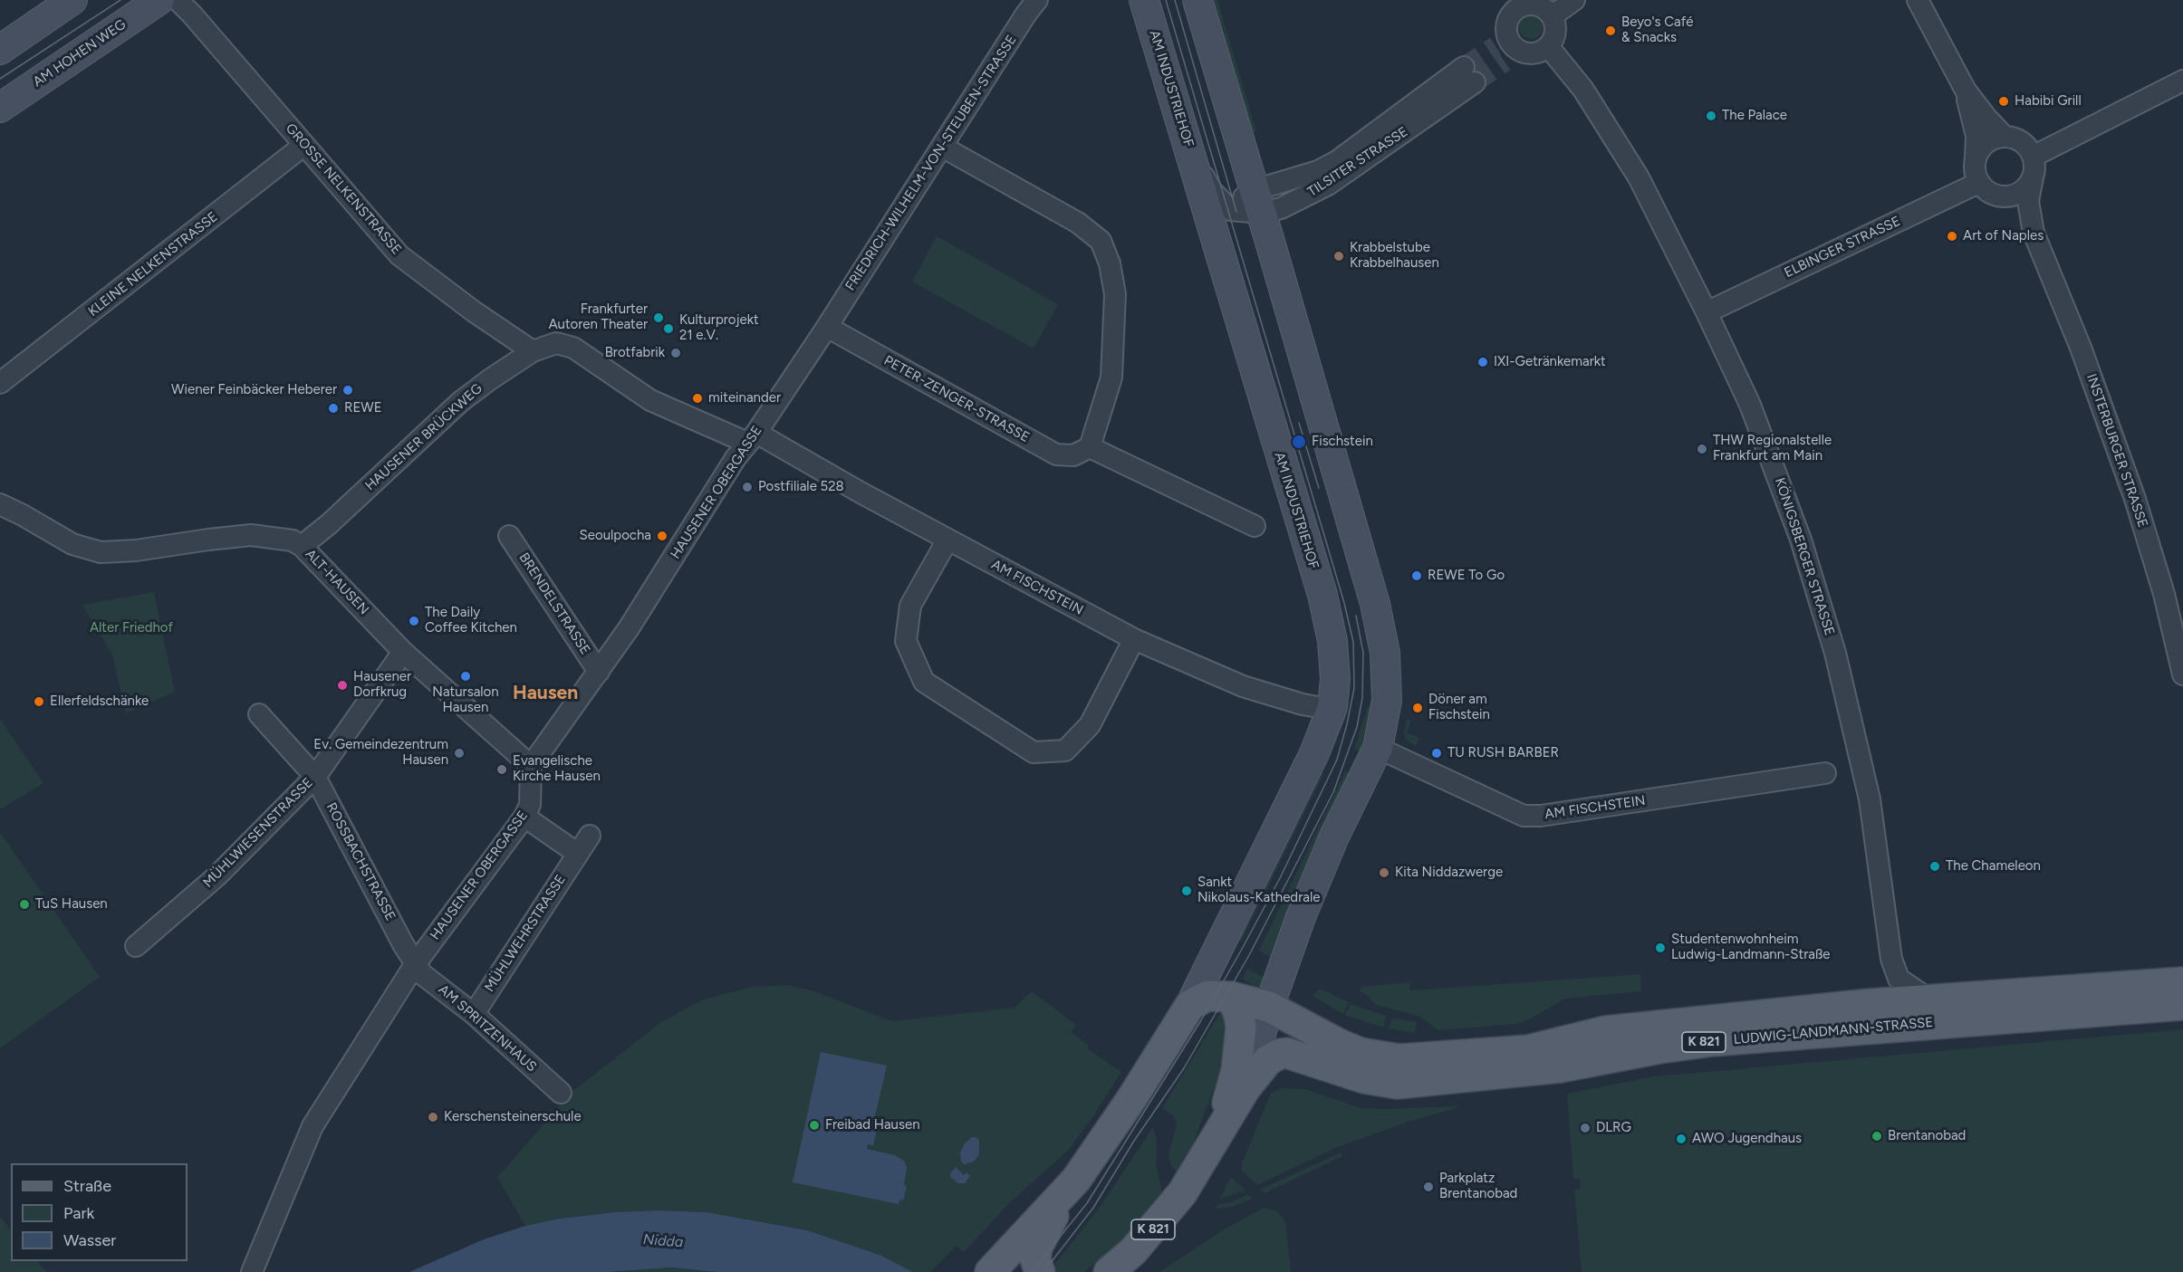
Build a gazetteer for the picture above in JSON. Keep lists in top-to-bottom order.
{
  "streets": {
    "main road": [
      "AM HOHEN WEG",
      "AM INDUSTRIEHOF",
      "LUDWIG-LANDMANN-STRASSE",
      "K 821"
    ],
    "street": [
      "TILSITER STRASSE",
      "FRIEDRICH-WILHELM-VON-STEUBEN-STRASSE",
      "GROSSE NELKENSTRASSE",
      "ELBINGER STRASSE",
      "KLEINE NELKENSTRASSE",
      "PETER-ZENGER-STRASSE",
      "HAUSENER BRÜCKWEG",
      "INSTERBURGER STRASSE",
      "HAUSENER OBERGASSE",
      "KÖNIGSBERGER STRASSE",
      "ALT-HAUSEN",
      "AM FISCHSTEIN",
      "BRENDELSTRASSE",
      "MÜHLWIESENSTRASSE",
      "ROSSBACHSTRASSE",
      "MÜHLWEHRSTRASSE",
      "AM SPRITZENHAUS"
    ]
  },
  "crossings": [
    ["AM INDUSTRIEHOF", "AM FISCHSTEIN"],
    ["AM INDUSTRIEHOF", "LUDWIG-LANDMANN-STRASSE"],
    ["FRIEDRICH-WILHELM-VON-STEUBEN-STRASSE", "PETER-ZENGER-STRASSE"],
    ["FRIEDRICH-WILHELM-VON-STEUBEN-STRASSE", "HAUSENER OBERGASSE"],
    ["GROSSE NELKENSTRASSE", "KLEINE NELKENSTRASSE"],
    ["GROSSE NELKENSTRASSE", "HAUSENER BRÜCKWEG"],
    ["ELBINGER STRASSE", "INSTERBURGER STRASSE"],
    ["ELBINGER STRASSE", "KÖNIGSBERGER STRASSE"],
    ["PETER-ZENGER-STRASSE", "HAUSENER OBERGASSE"],
    ["HAUSENER BRÜCKWEG", "ALT-HAUSEN"],
    ["HAUSENER BRÜCKWEG", "AM FISCHSTEIN"],
    ["HAUSENER OBERGASSE", "ALT-HAUSEN"],
    ["HAUSENER OBERGASSE", "AM FISCHSTEIN"],
    ["HAUSENER OBERGASSE", "BRENDELSTRASSE"],
    ["HAUSENER OBERGASSE", "ROSSBACHSTRASSE"],
    ["HAUSENER OBERGASSE", "AM SPRITZENHAUS"],
    ["KÖNIGSBERGER STRASSE", "LUDWIG-LANDMANN-STRASSE"],
    ["ALT-HAUSEN", "MÜHLWIESENSTRASSE"],
    ["MÜHLWIESENSTRASSE", "ROSSBACHSTRASSE"],
    ["ROSSBACHSTRASSE", "AM SPRITZENHAUS"],
    ["MÜHLWEHRSTRASSE", "AM SPRITZENHAUS"]
  ],
  "districts": ["Hausen"],
  "water": ["Nidda"],
  "parks": ["Alter Friedhof"],
  "places": [
    "Beyo's Café & Snacks",
    "Habibi Grill",
    "The Palace",
    "Art of Naples",
    "Krabbelstube Krabbelhausen",
    "Frankfurter Autoren Theater",
    "Kulturprojekt 21 e.V.",
    "Brotfabrik",
    "IXI-Getränkemarkt",
    "Wiener Feinbäcker Heberer",
    "miteinander",
    "REWE",
    "Fischstein",
    "THW Regionalstelle Frankfurt am Main",
    "Postfiliale 528",
    "Seoulpocha",
    "REWE To Go",
    "The Daily Coffee Kitchen",
    "Natursalon Hausen",
    "Hausener Dorfkrug",
    "Ellerfeldschänke",
    "Döner am Fischstein",
    "Ev. Gemeindezentrum Hausen",
    "TU RUSH BARBER",
    "Evangelische Kirche Hausen",
    "The Chameleon",
    "Kita Niddazwerge",
    "Sankt Nikolaus-Kathedrale",
    "TuS Hausen",
    "Studentenwohnheim Ludwig-Landmann-Straße",
    "Kerschensteinerschule",
    "Freibad Hausen",
    "DLRG",
    "Brentanobad",
    "AWO Jugendhaus",
    "Parkplatz Brentanobad"
  ],
  "legend": ["Straße", "Park", "Wasser"]
}
